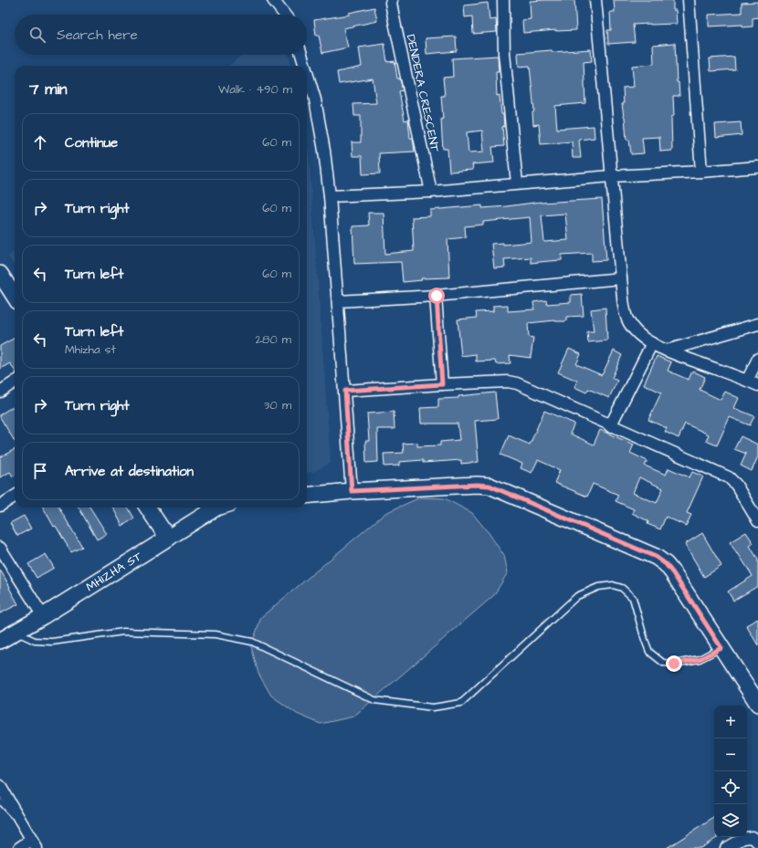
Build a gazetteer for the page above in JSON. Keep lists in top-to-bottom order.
{
  "streets": {
    "street": ["DENDERA CRESCENT", "MHIZHA ST"]
  },
  "page": {
    "search": "Search here",
    "heading": ["7 min", "Walk · 490 m"],
    "list": [
      ["Continue", "60 m"],
      ["Turn right", "60 m"],
      ["Turn left", "60 m"],
      ["Turn left", "Mhizha st", "280 m"],
      ["Turn right", "30 m"],
      "Arrive at destination"
    ],
    "map_buttons": ["+", "−"]
  }
}
